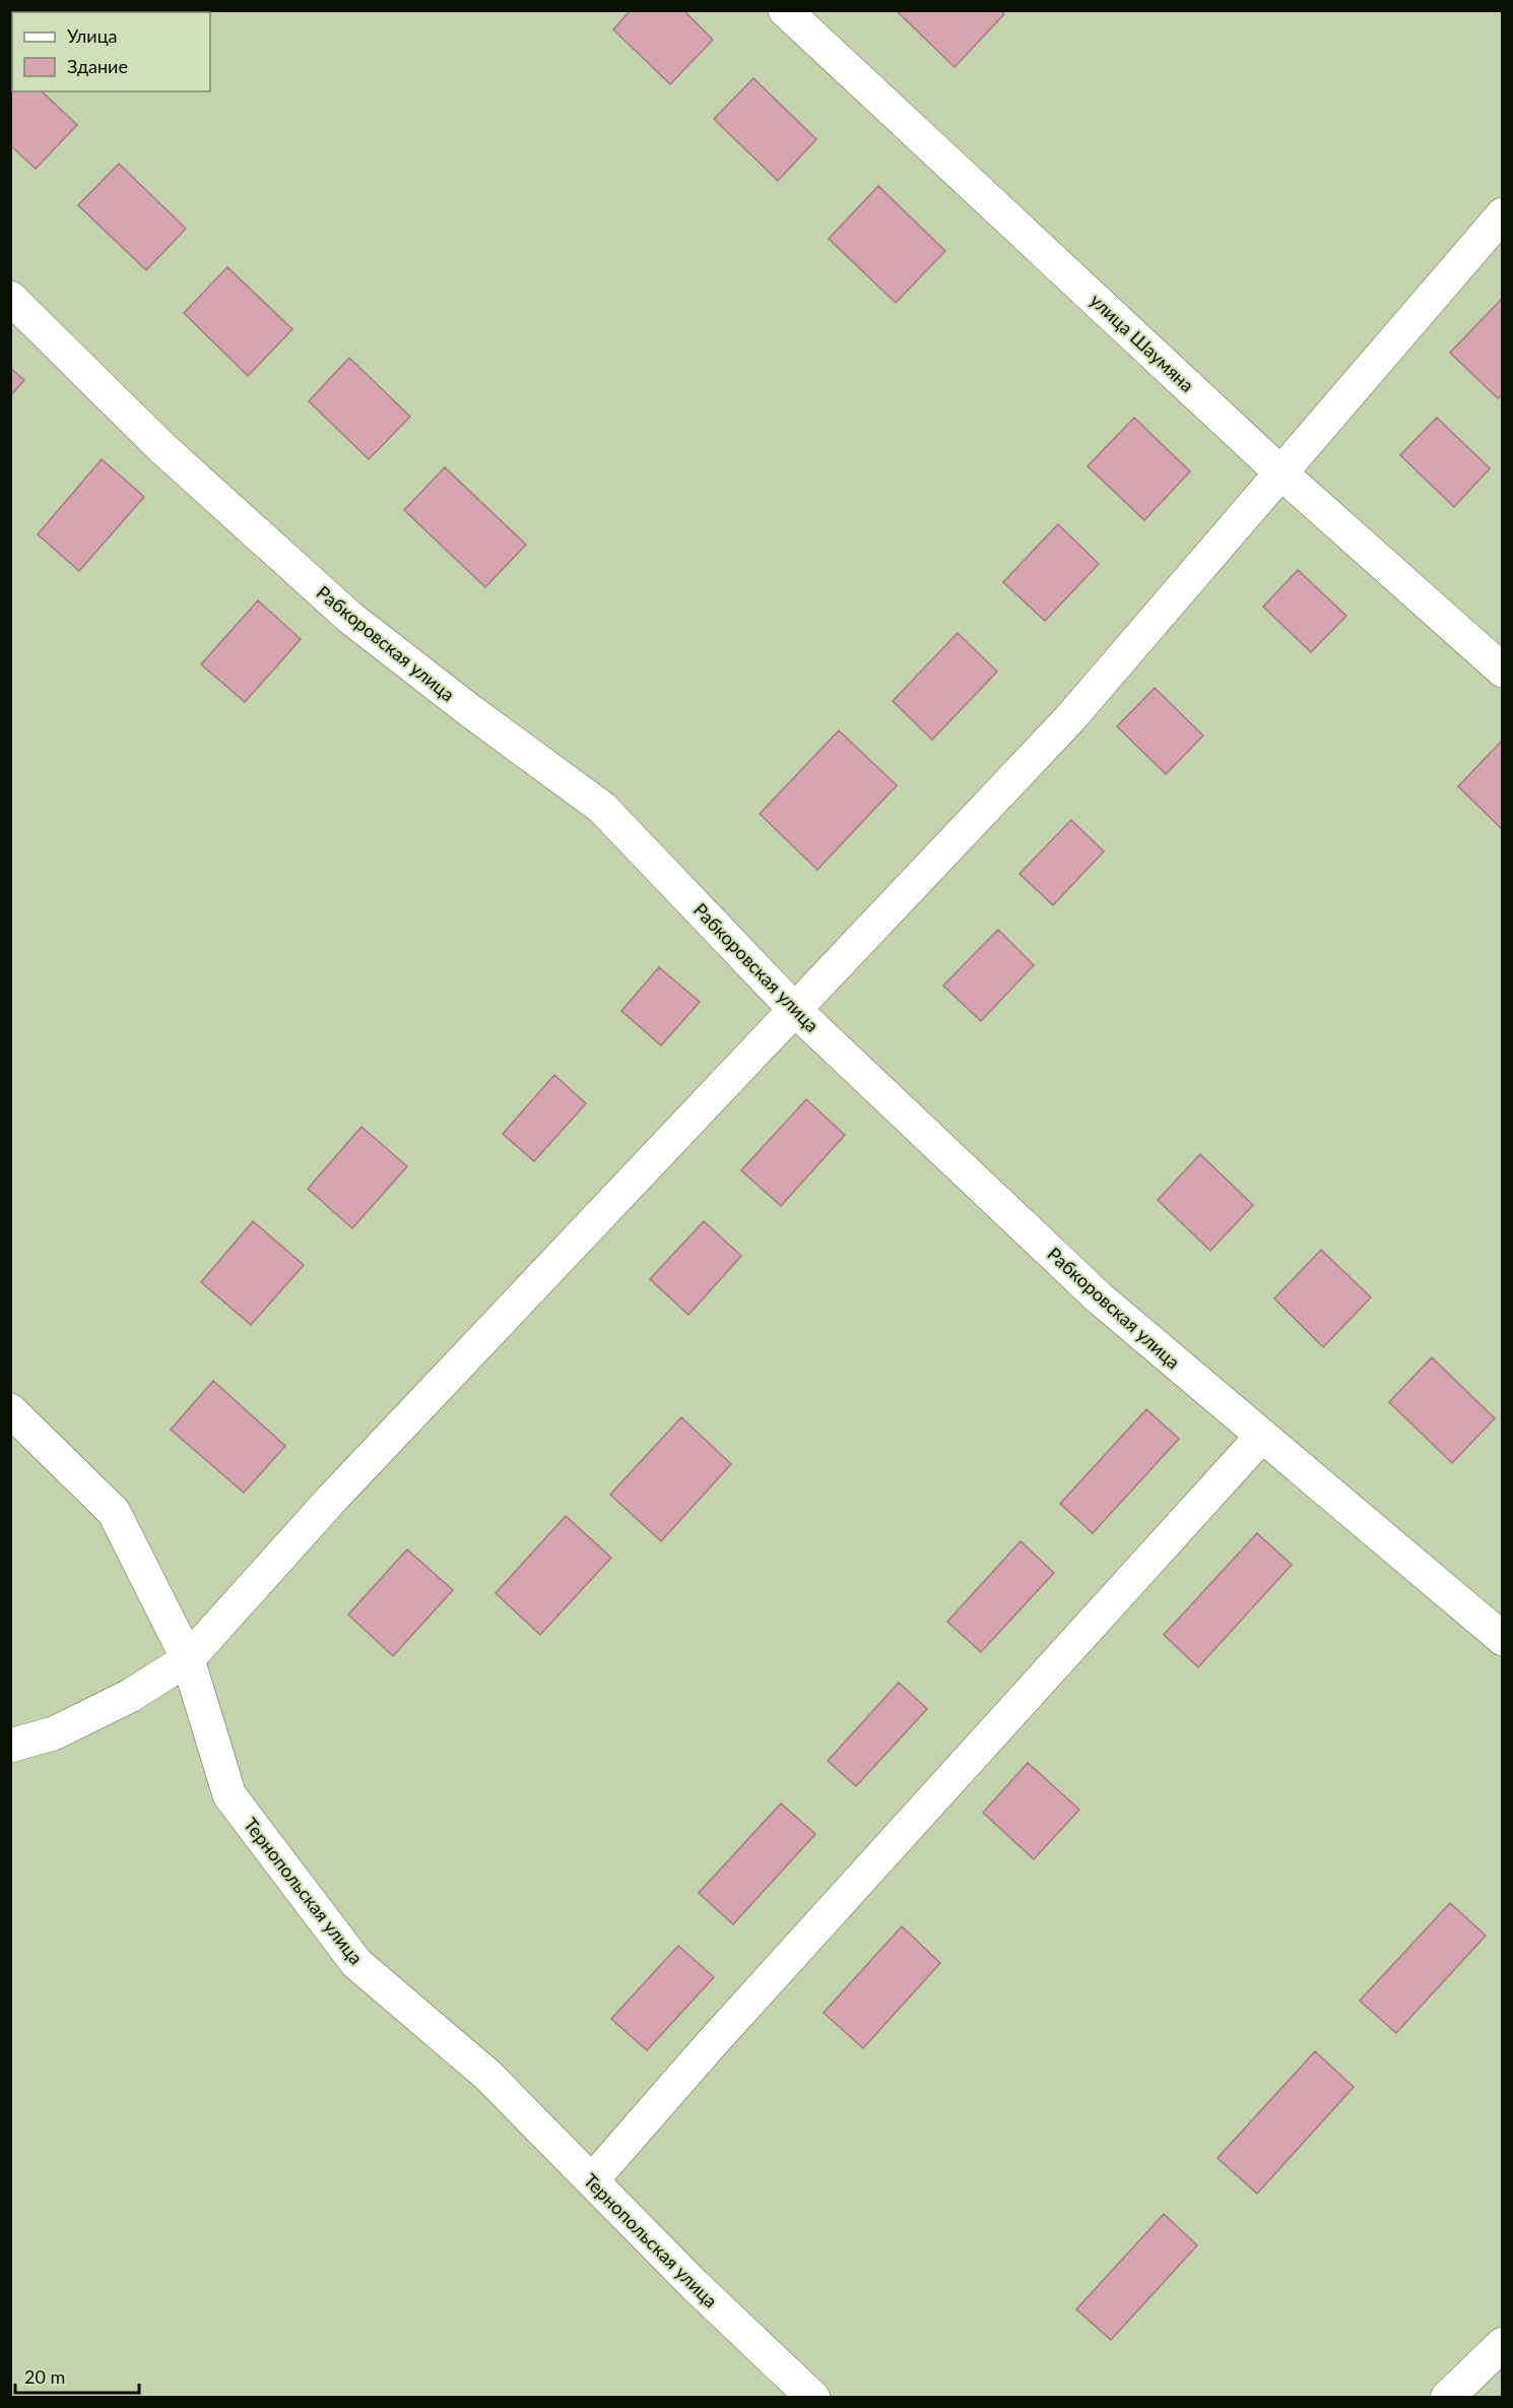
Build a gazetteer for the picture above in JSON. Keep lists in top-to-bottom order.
{
  "streets": {
    "street": ["улица Шаумяна", "Рабкоровская улица", "Тернопольская улица"]
  },
  "legend": ["Улица", "Здание"],
  "scale_bar": "20 m"
}
